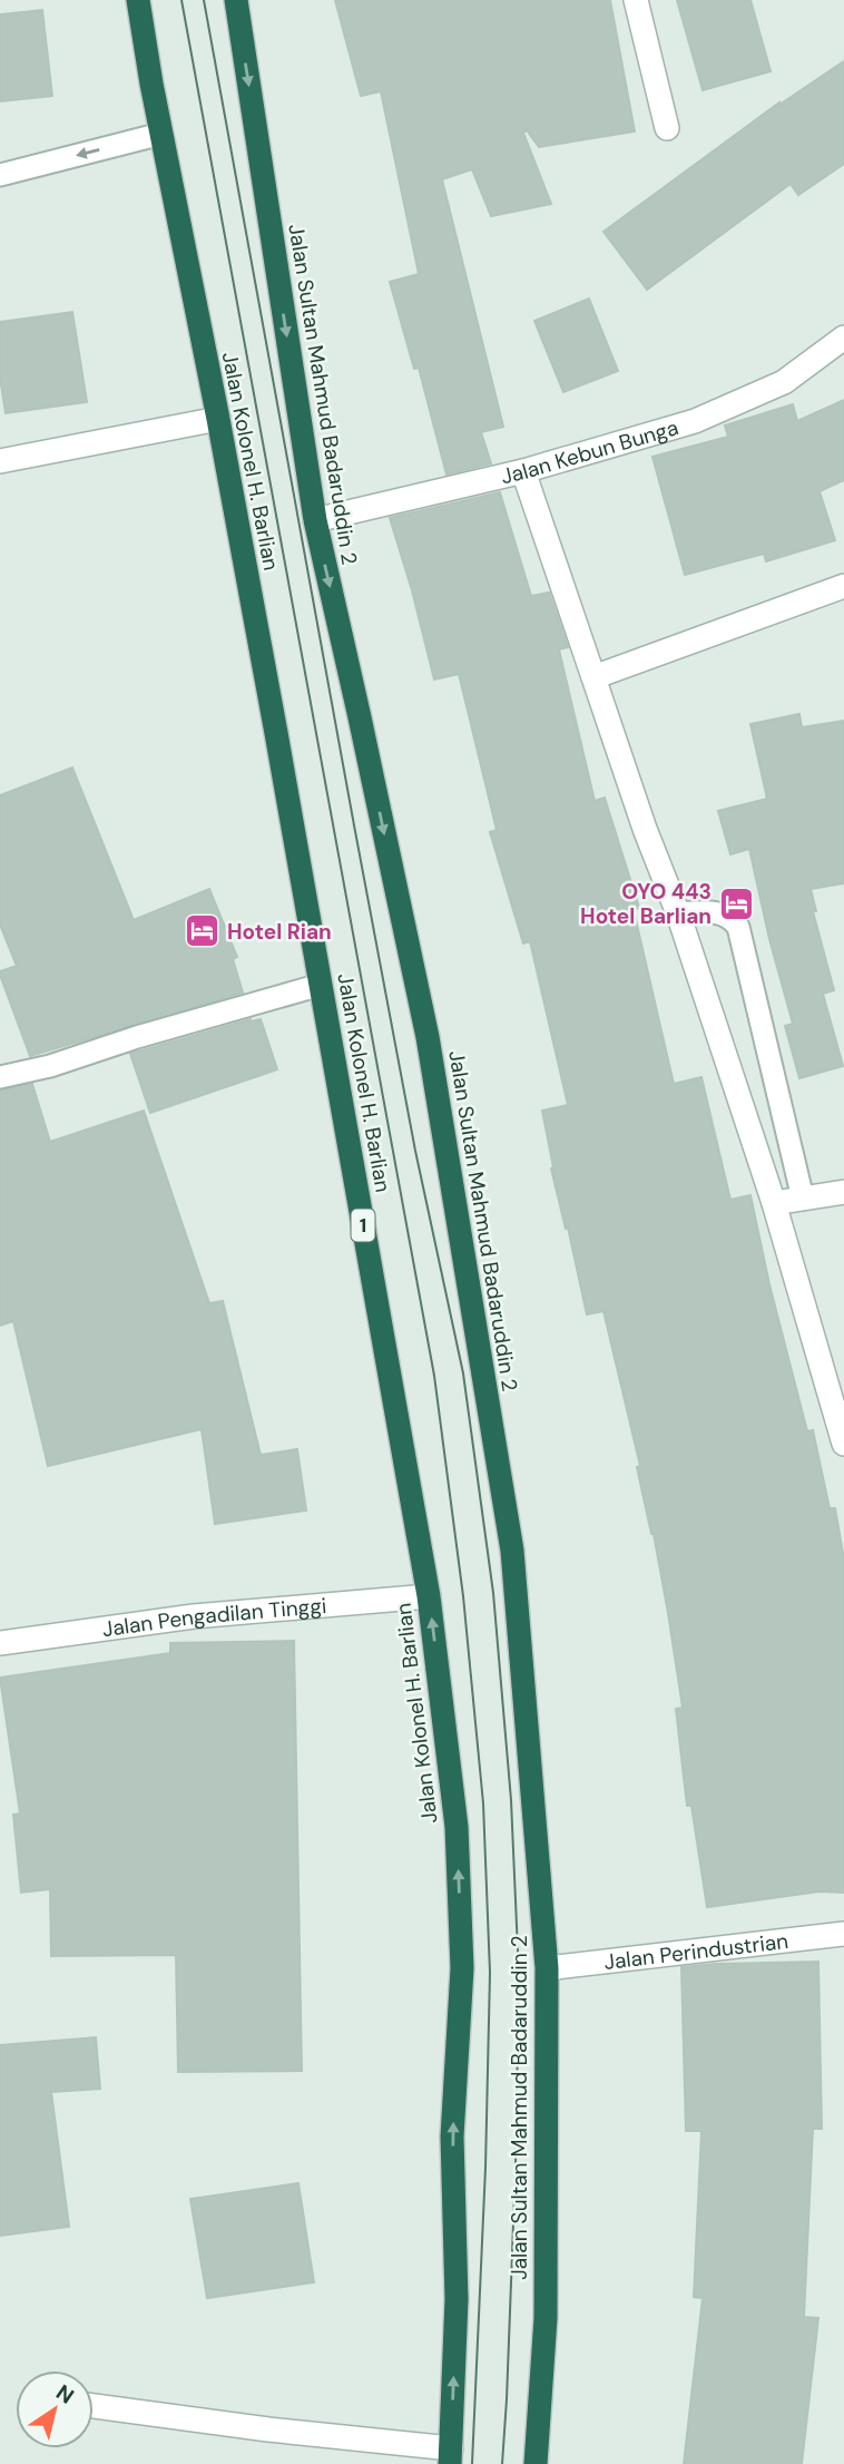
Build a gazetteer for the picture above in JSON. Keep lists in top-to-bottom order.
{
  "streets": {
    "highway": ["Jalan Sultan Mahmud Badaruddin 2", "Jalan Kolonel H. Barlian", "1"],
    "street": ["Jalan Kebun Bunga", "Jalan Pengadilan Tinggi", "Jalan Perindustrian"]
  },
  "crossings": [
    ["Jalan Sultan Mahmud Badaruddin 2", "Jalan Kebun Bunga"],
    ["Jalan Sultan Mahmud Badaruddin 2", "Jalan Perindustrian"],
    ["Jalan Kolonel H. Barlian", "Jalan Pengadilan Tinggi"]
  ],
  "one_way": ["Jalan Sultan Mahmud Badaruddin 2"],
  "places": {
    "hotel": ["OYO 443 Hotel Barlian", "Hotel Rian"]
  },
  "north": "top right"
}
